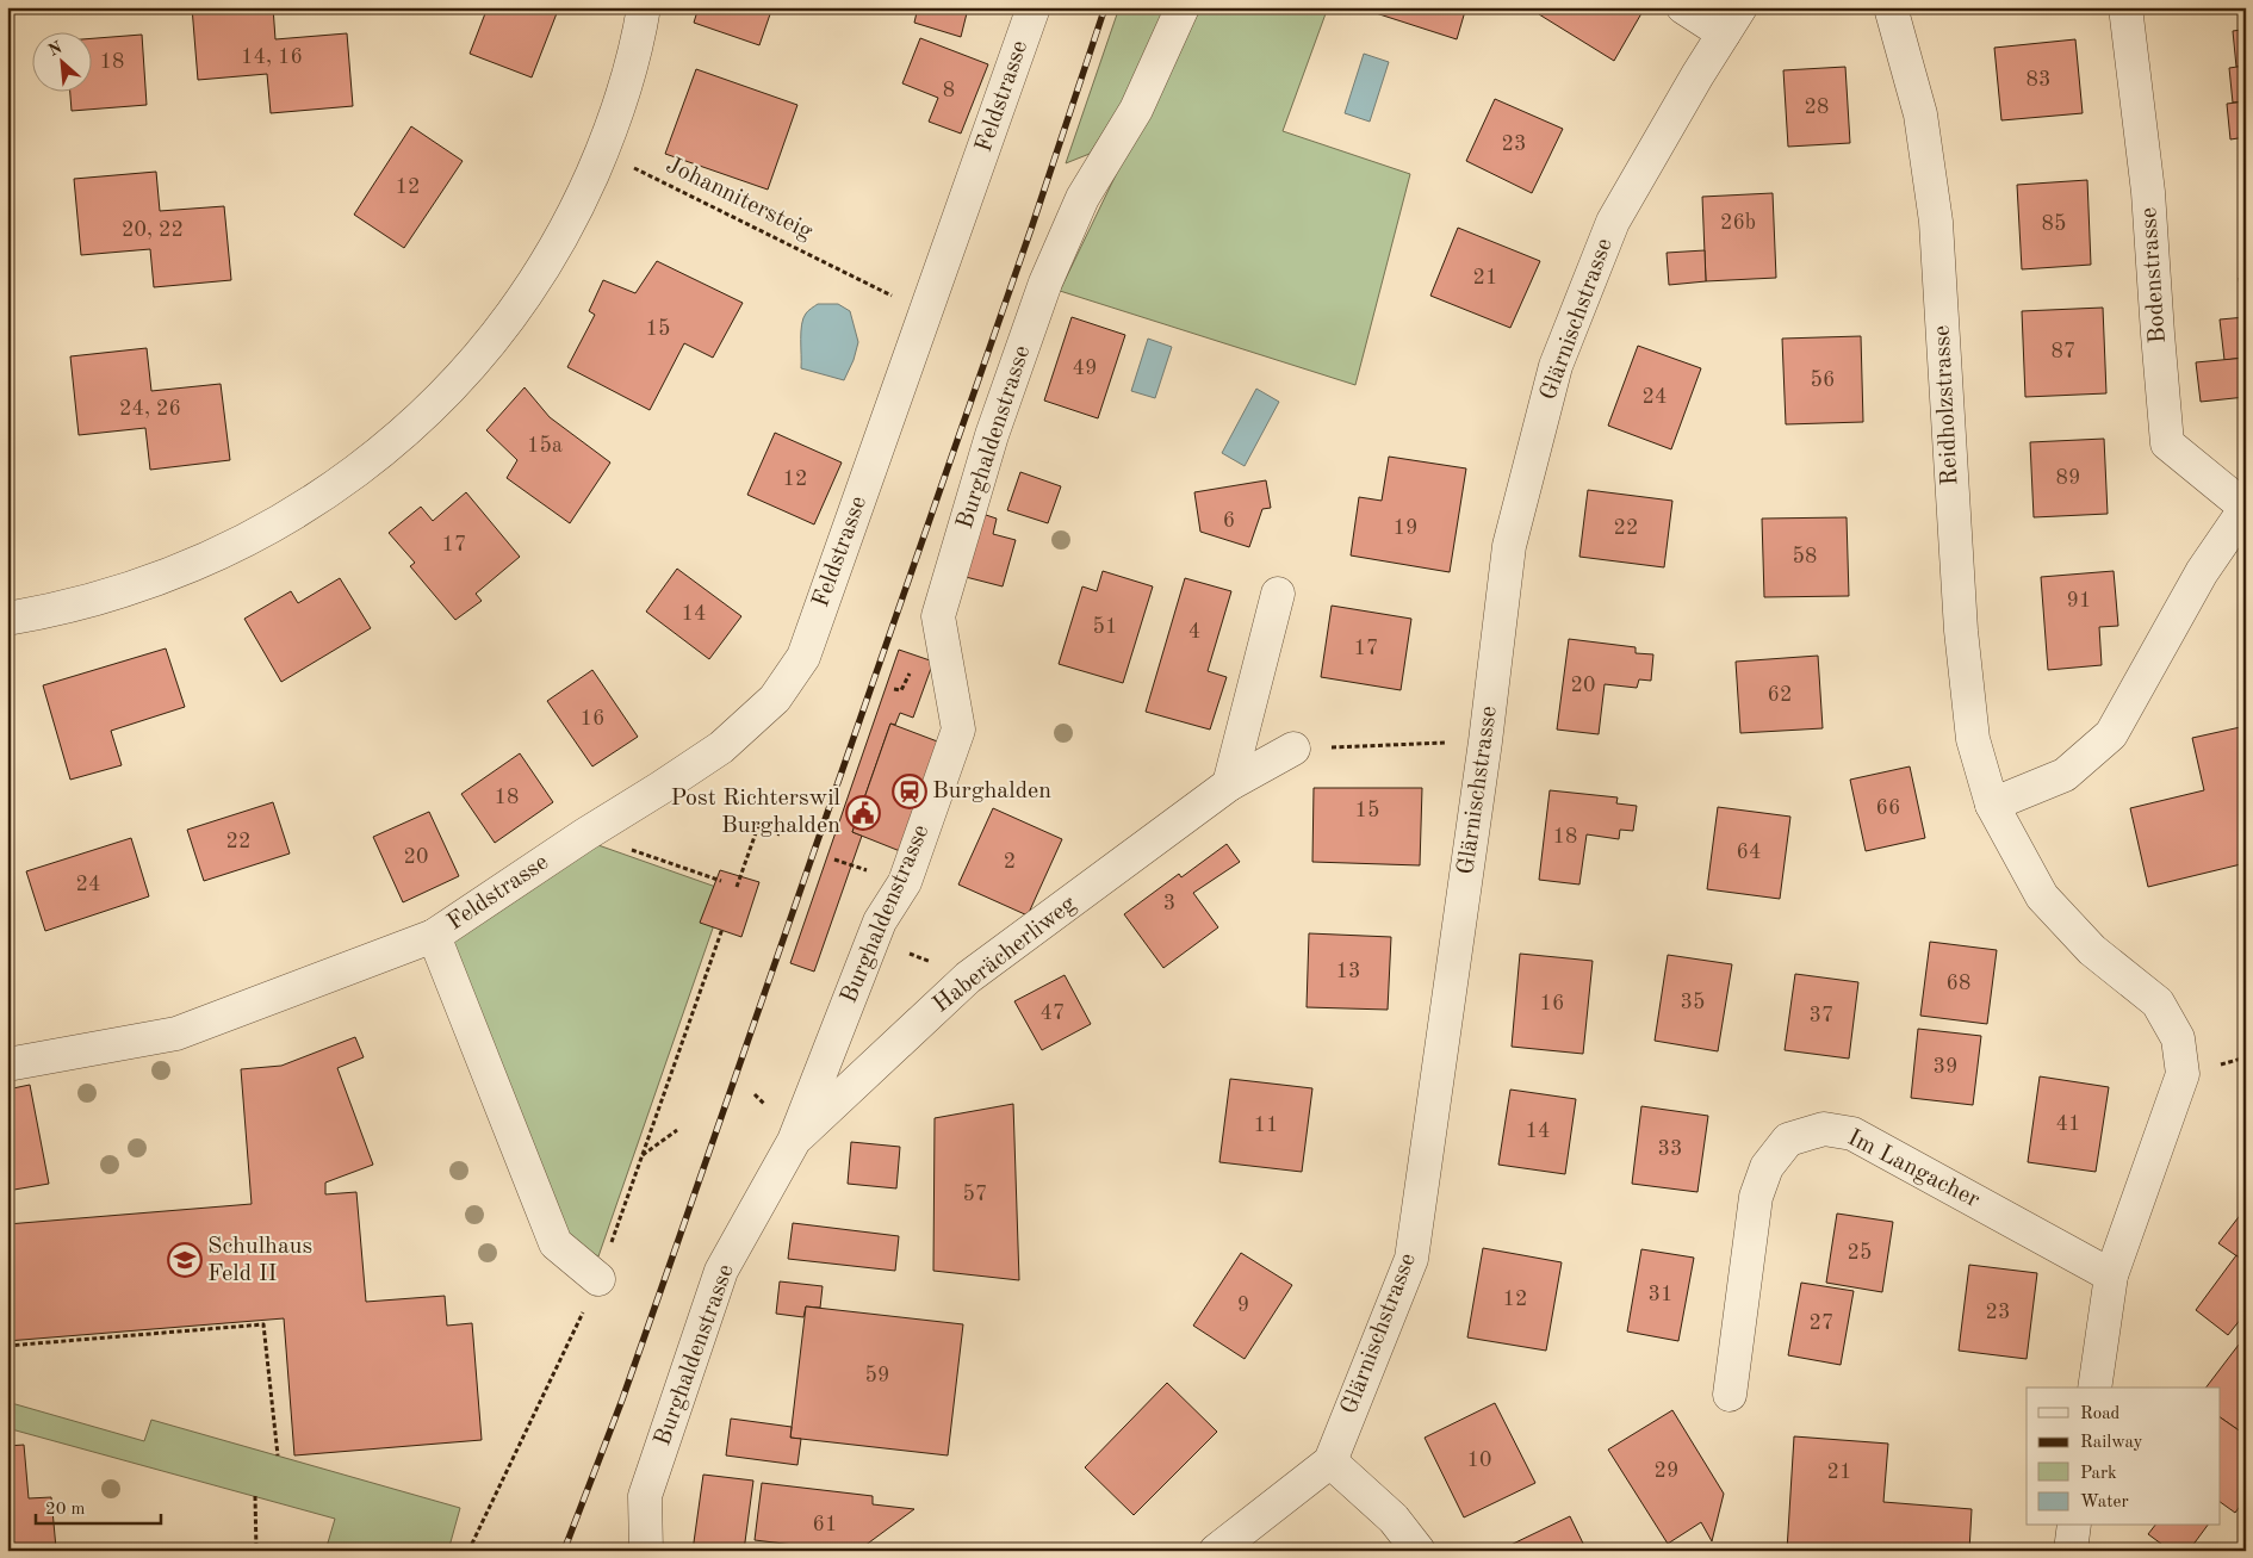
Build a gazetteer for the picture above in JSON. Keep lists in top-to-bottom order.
{
  "streets": {
    "street": [
      "Feldstrasse",
      "Bodenstrasse",
      "Glärnischstrasse",
      "Reidholzstrasse",
      "Burghaldenstrasse",
      "Haberächerliweg",
      "Im Langacher"
    ],
    "path": ["Johannitersteig"]
  },
  "crossings": [
    ["Bodenstrasse", "Reidholzstrasse"],
    ["Burghaldenstrasse", "Haberächerliweg"]
  ],
  "places": {
    "station": ["Burghalden"],
    "public building": ["Post Richterswil Burghalden"],
    "school or university": ["Schulhaus Feld II"]
  },
  "house_numbers": [
    "14, 16",
    "18",
    "83",
    "8",
    "28",
    "23",
    "12",
    "26b",
    "85",
    "20, 22",
    "21",
    "15",
    "87",
    "49",
    "56",
    "24",
    "24, 26",
    "15a",
    "89",
    "12",
    "6",
    "19",
    "22",
    "17",
    "58",
    "91",
    "14",
    "51",
    "4",
    "17",
    "20",
    "62",
    "16",
    "18",
    "66",
    "15",
    "18",
    "22",
    "64",
    "20",
    "2",
    "24",
    "3",
    "13",
    "68",
    "35",
    "16",
    "47",
    "37",
    "39",
    "41",
    "11",
    "14",
    "33",
    "57",
    "25",
    "31",
    "12",
    "9",
    "23",
    "27",
    "59",
    "10",
    "29",
    "21",
    "61"
  ],
  "legend": [
    "Road",
    "Railway",
    "Park",
    "Water"
  ],
  "scale_bar": "20 m",
  "north": "top left"
}
